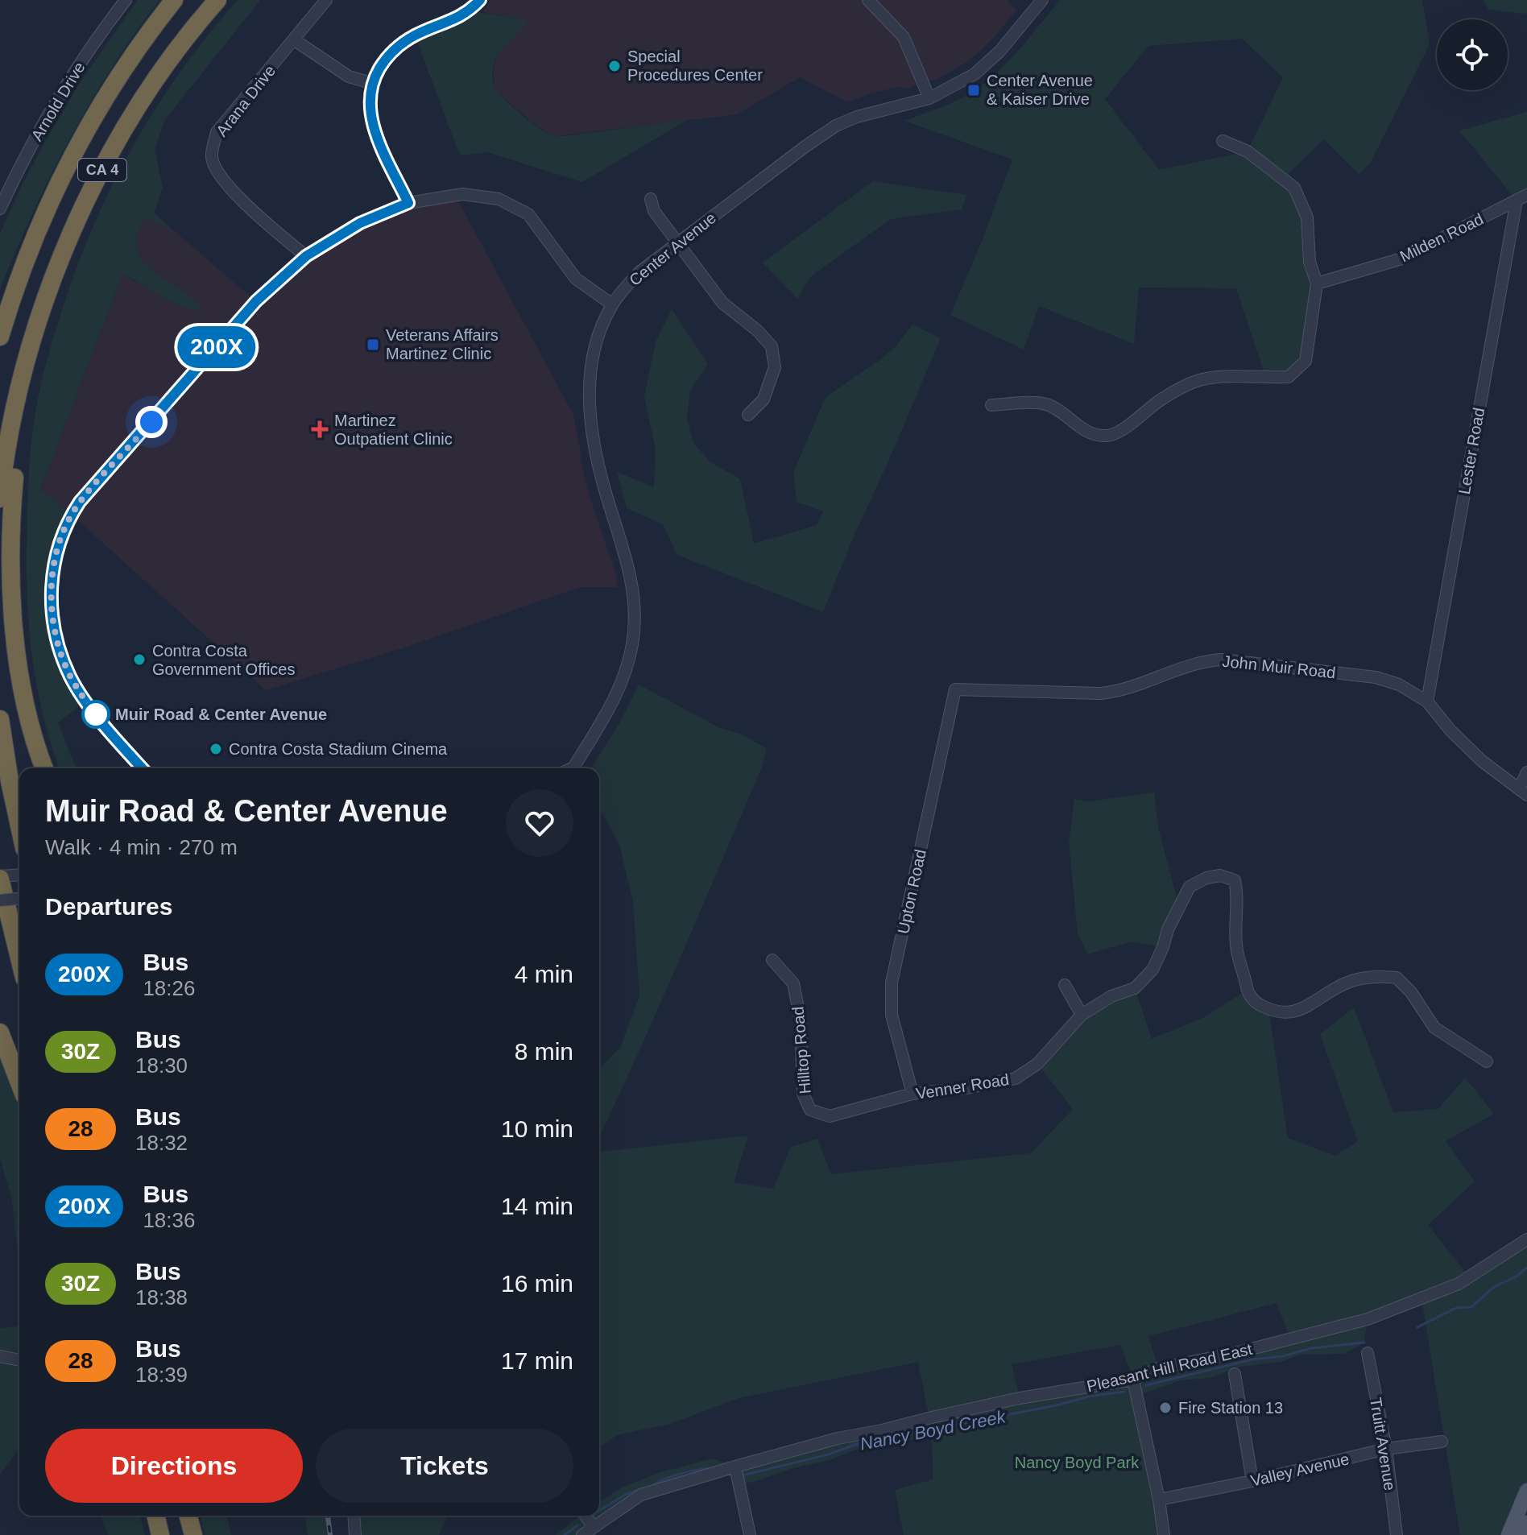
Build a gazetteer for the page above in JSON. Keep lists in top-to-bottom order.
{
  "streets": {
    "highway": ["CA 4"],
    "street": [
      "Arana Drive",
      "Arnold Drive",
      "Milden Road",
      "Center Avenue",
      "Lester Road",
      "John Muir Road",
      "Upton Road",
      "Hilltop Road",
      "Venner Road",
      "Pleasant Hill Road East",
      "Truitt Avenue",
      "Valley Avenue"
    ]
  },
  "crossings": [
    ["Milden Road", "Lester Road"],
    ["Lester Road", "John Muir Road"],
    ["John Muir Road", "Upton Road"],
    ["Upton Road", "Venner Road"],
    ["Hilltop Road", "Venner Road"],
    ["Truitt Avenue", "Valley Avenue"]
  ],
  "water": ["Nancy Boyd Creek"],
  "parks": ["Nancy Boyd Park"],
  "places": {
    "other": [
      "Special Procedures Center",
      "Contra Costa Government Offices",
      "Muir Road & Center Avenue",
      "Contra Costa Stadium Cinema",
      "Fire Station 13"
    ],
    "transit": ["Center Avenue & Kaiser Drive", "Veterans Affairs Martinez Clinic"],
    "health": ["Martinez Outpatient Clinic"]
  },
  "lines": ["bus line 200X"],
  "page": {
    "on_map": "200X",
    "heading": [
      ["Muir Road & Center Avenue", "Walk · 4 min · 270 m"],
      "Departures"
    ],
    "list": [
      {
        "mark": "200X",
        "name": "Bus",
        "note": "18:26",
        "value": "4 min"
      },
      {
        "mark": "30Z",
        "name": "Bus",
        "note": "18:30",
        "value": "8 min"
      },
      {
        "mark": "28",
        "name": "Bus",
        "note": "18:32",
        "value": "10 min"
      },
      {
        "mark": "200X",
        "name": "Bus",
        "note": "18:36",
        "value": "14 min"
      },
      {
        "mark": "30Z",
        "name": "Bus",
        "note": "18:38",
        "value": "16 min"
      },
      {
        "mark": "28",
        "name": "Bus",
        "note": "18:39",
        "value": "17 min"
      }
    ],
    "buttons": ["Directions", "Tickets"]
  }
}
